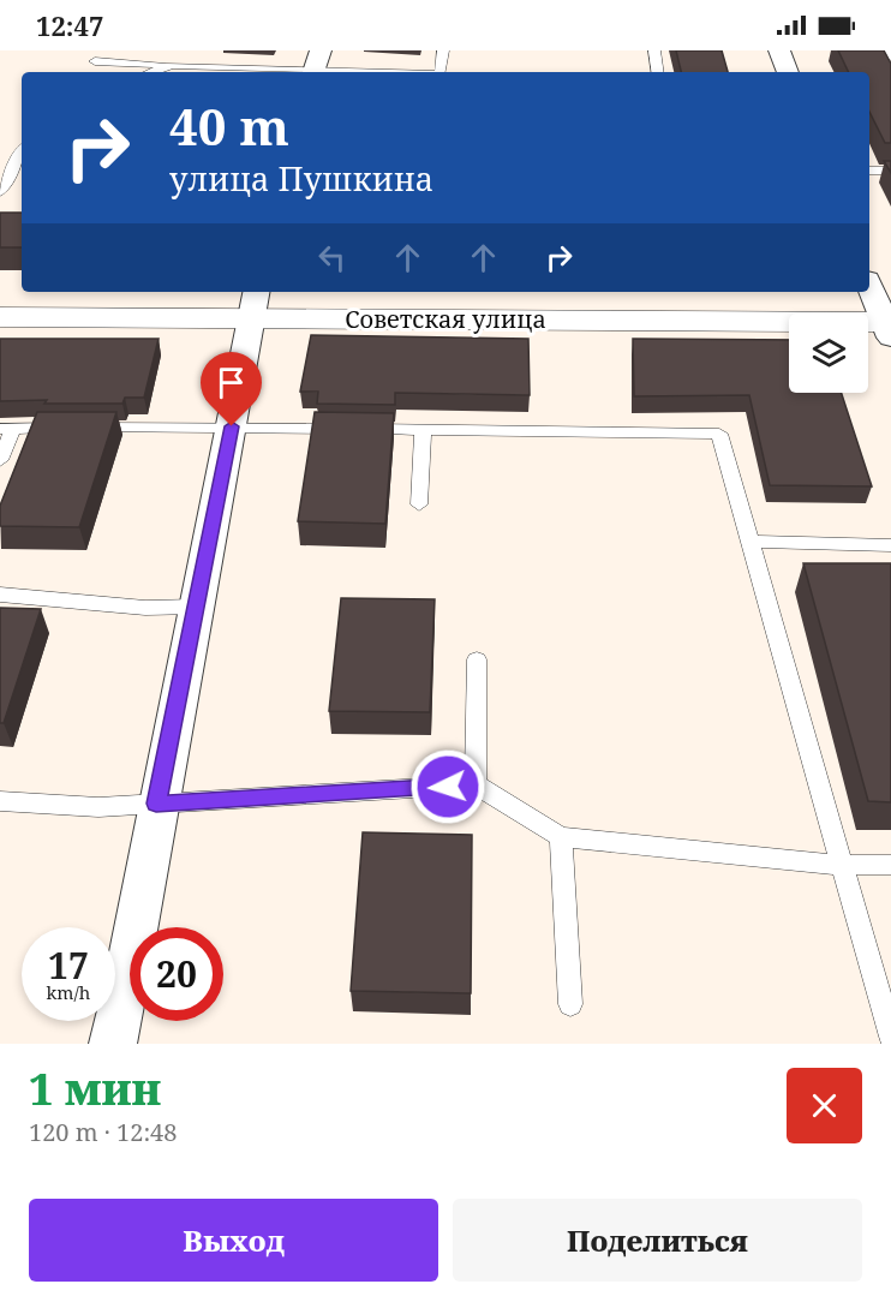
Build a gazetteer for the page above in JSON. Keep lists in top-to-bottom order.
{
  "streets": {
    "street": ["Советская улица"]
  },
  "page": {
    "status": "12:47",
    "turn": ["40 m", "улица Пушкина"],
    "speed": "17 km/h",
    "limit": "20",
    "heading": ["1 мин", "120 m · 12:48"],
    "buttons": ["Выход", "Поделиться"]
  }
}
